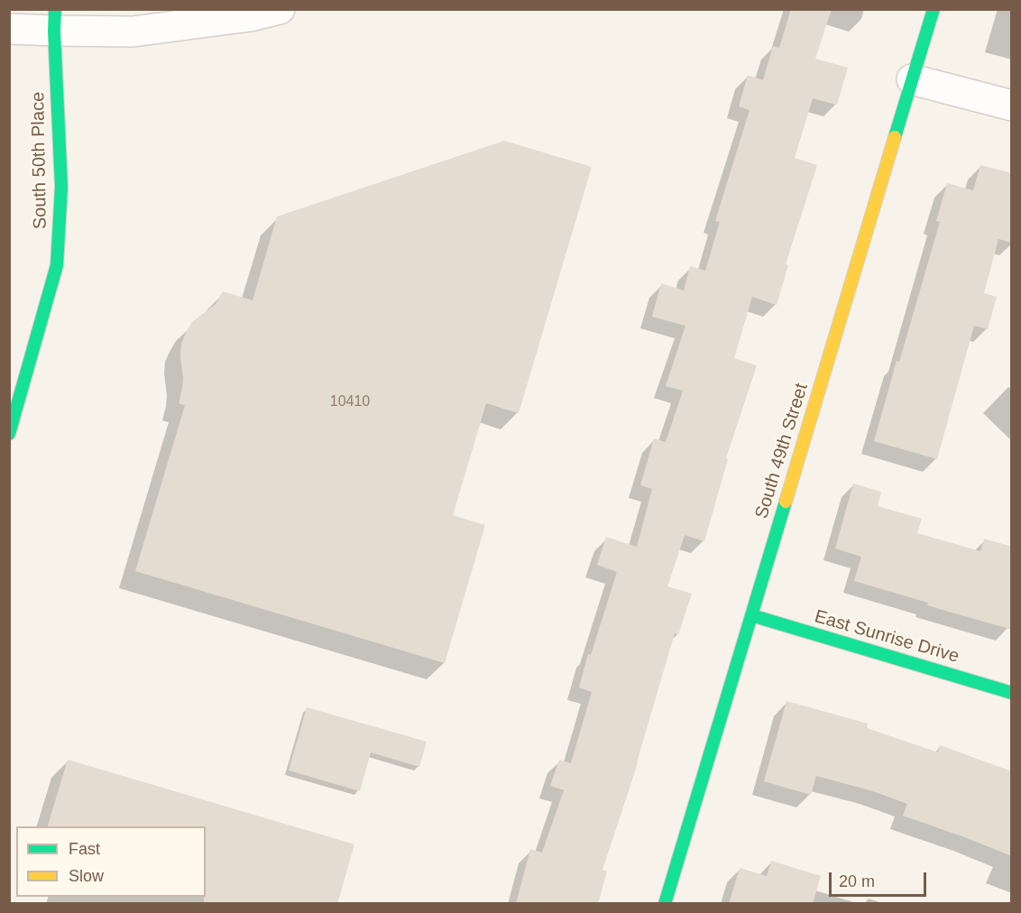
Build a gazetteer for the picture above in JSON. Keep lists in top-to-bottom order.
{
  "streets": {
    "street": ["South 50th Place", "South 49th Street", "East Sunrise Drive"]
  },
  "crossings": [
    ["South 49th Street", "East Sunrise Drive"]
  ],
  "house_numbers": ["10410"],
  "legend": ["Fast", "Slow"],
  "scale_bar": "20 m"
}
